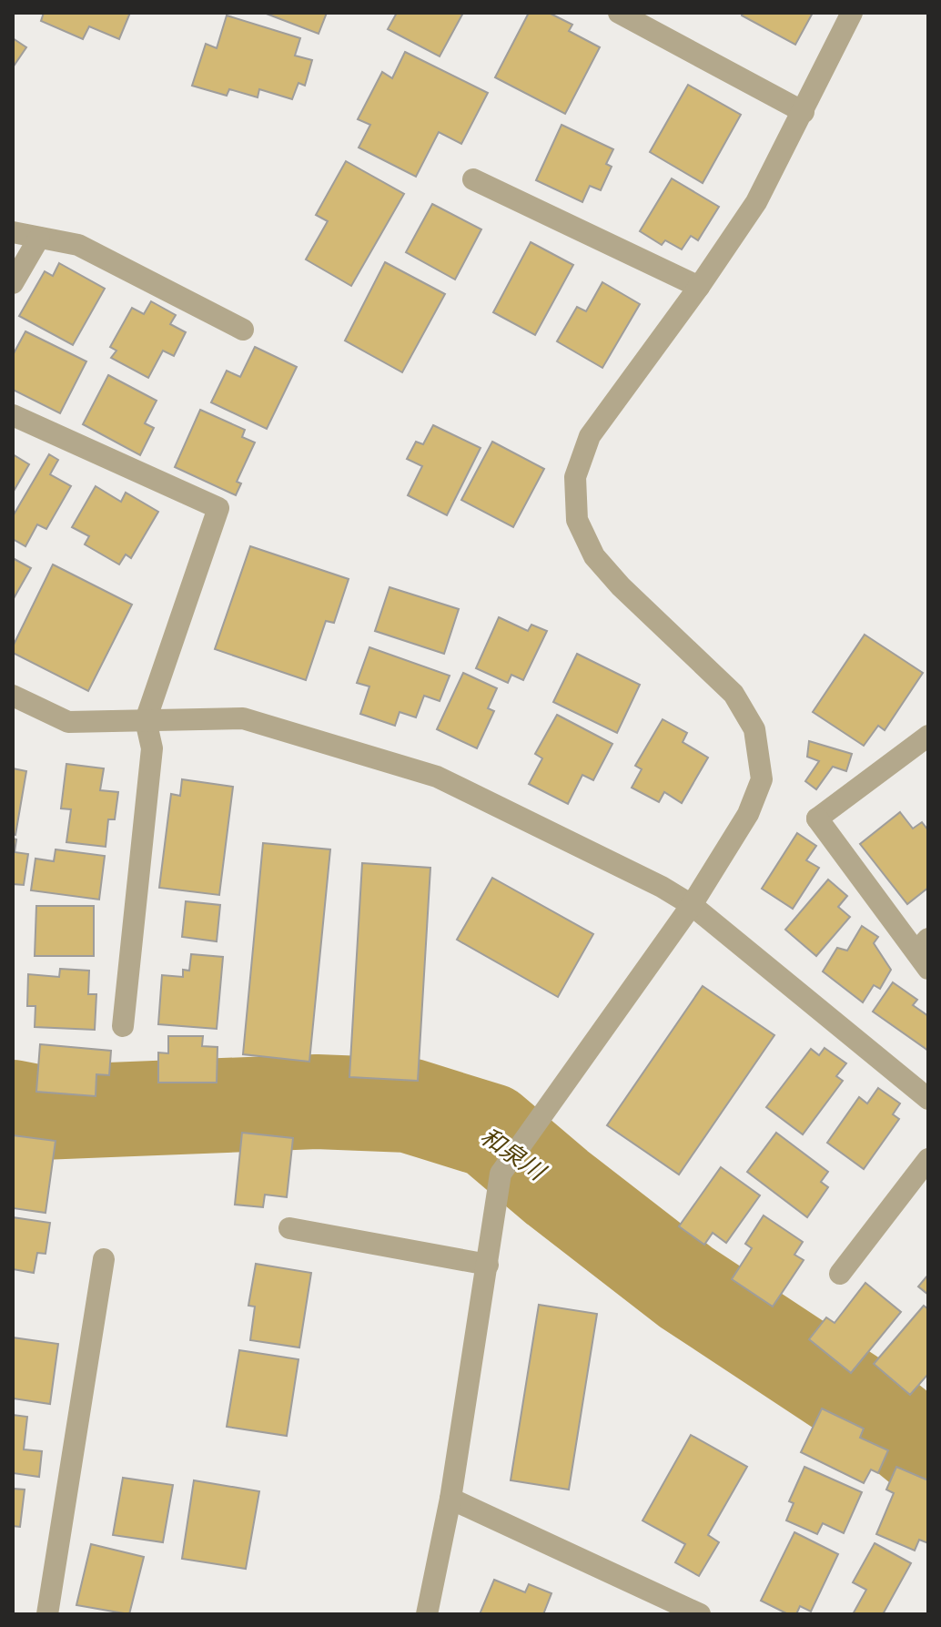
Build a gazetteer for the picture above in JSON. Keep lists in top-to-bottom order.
{
  "water": ["和泉川"]
}
